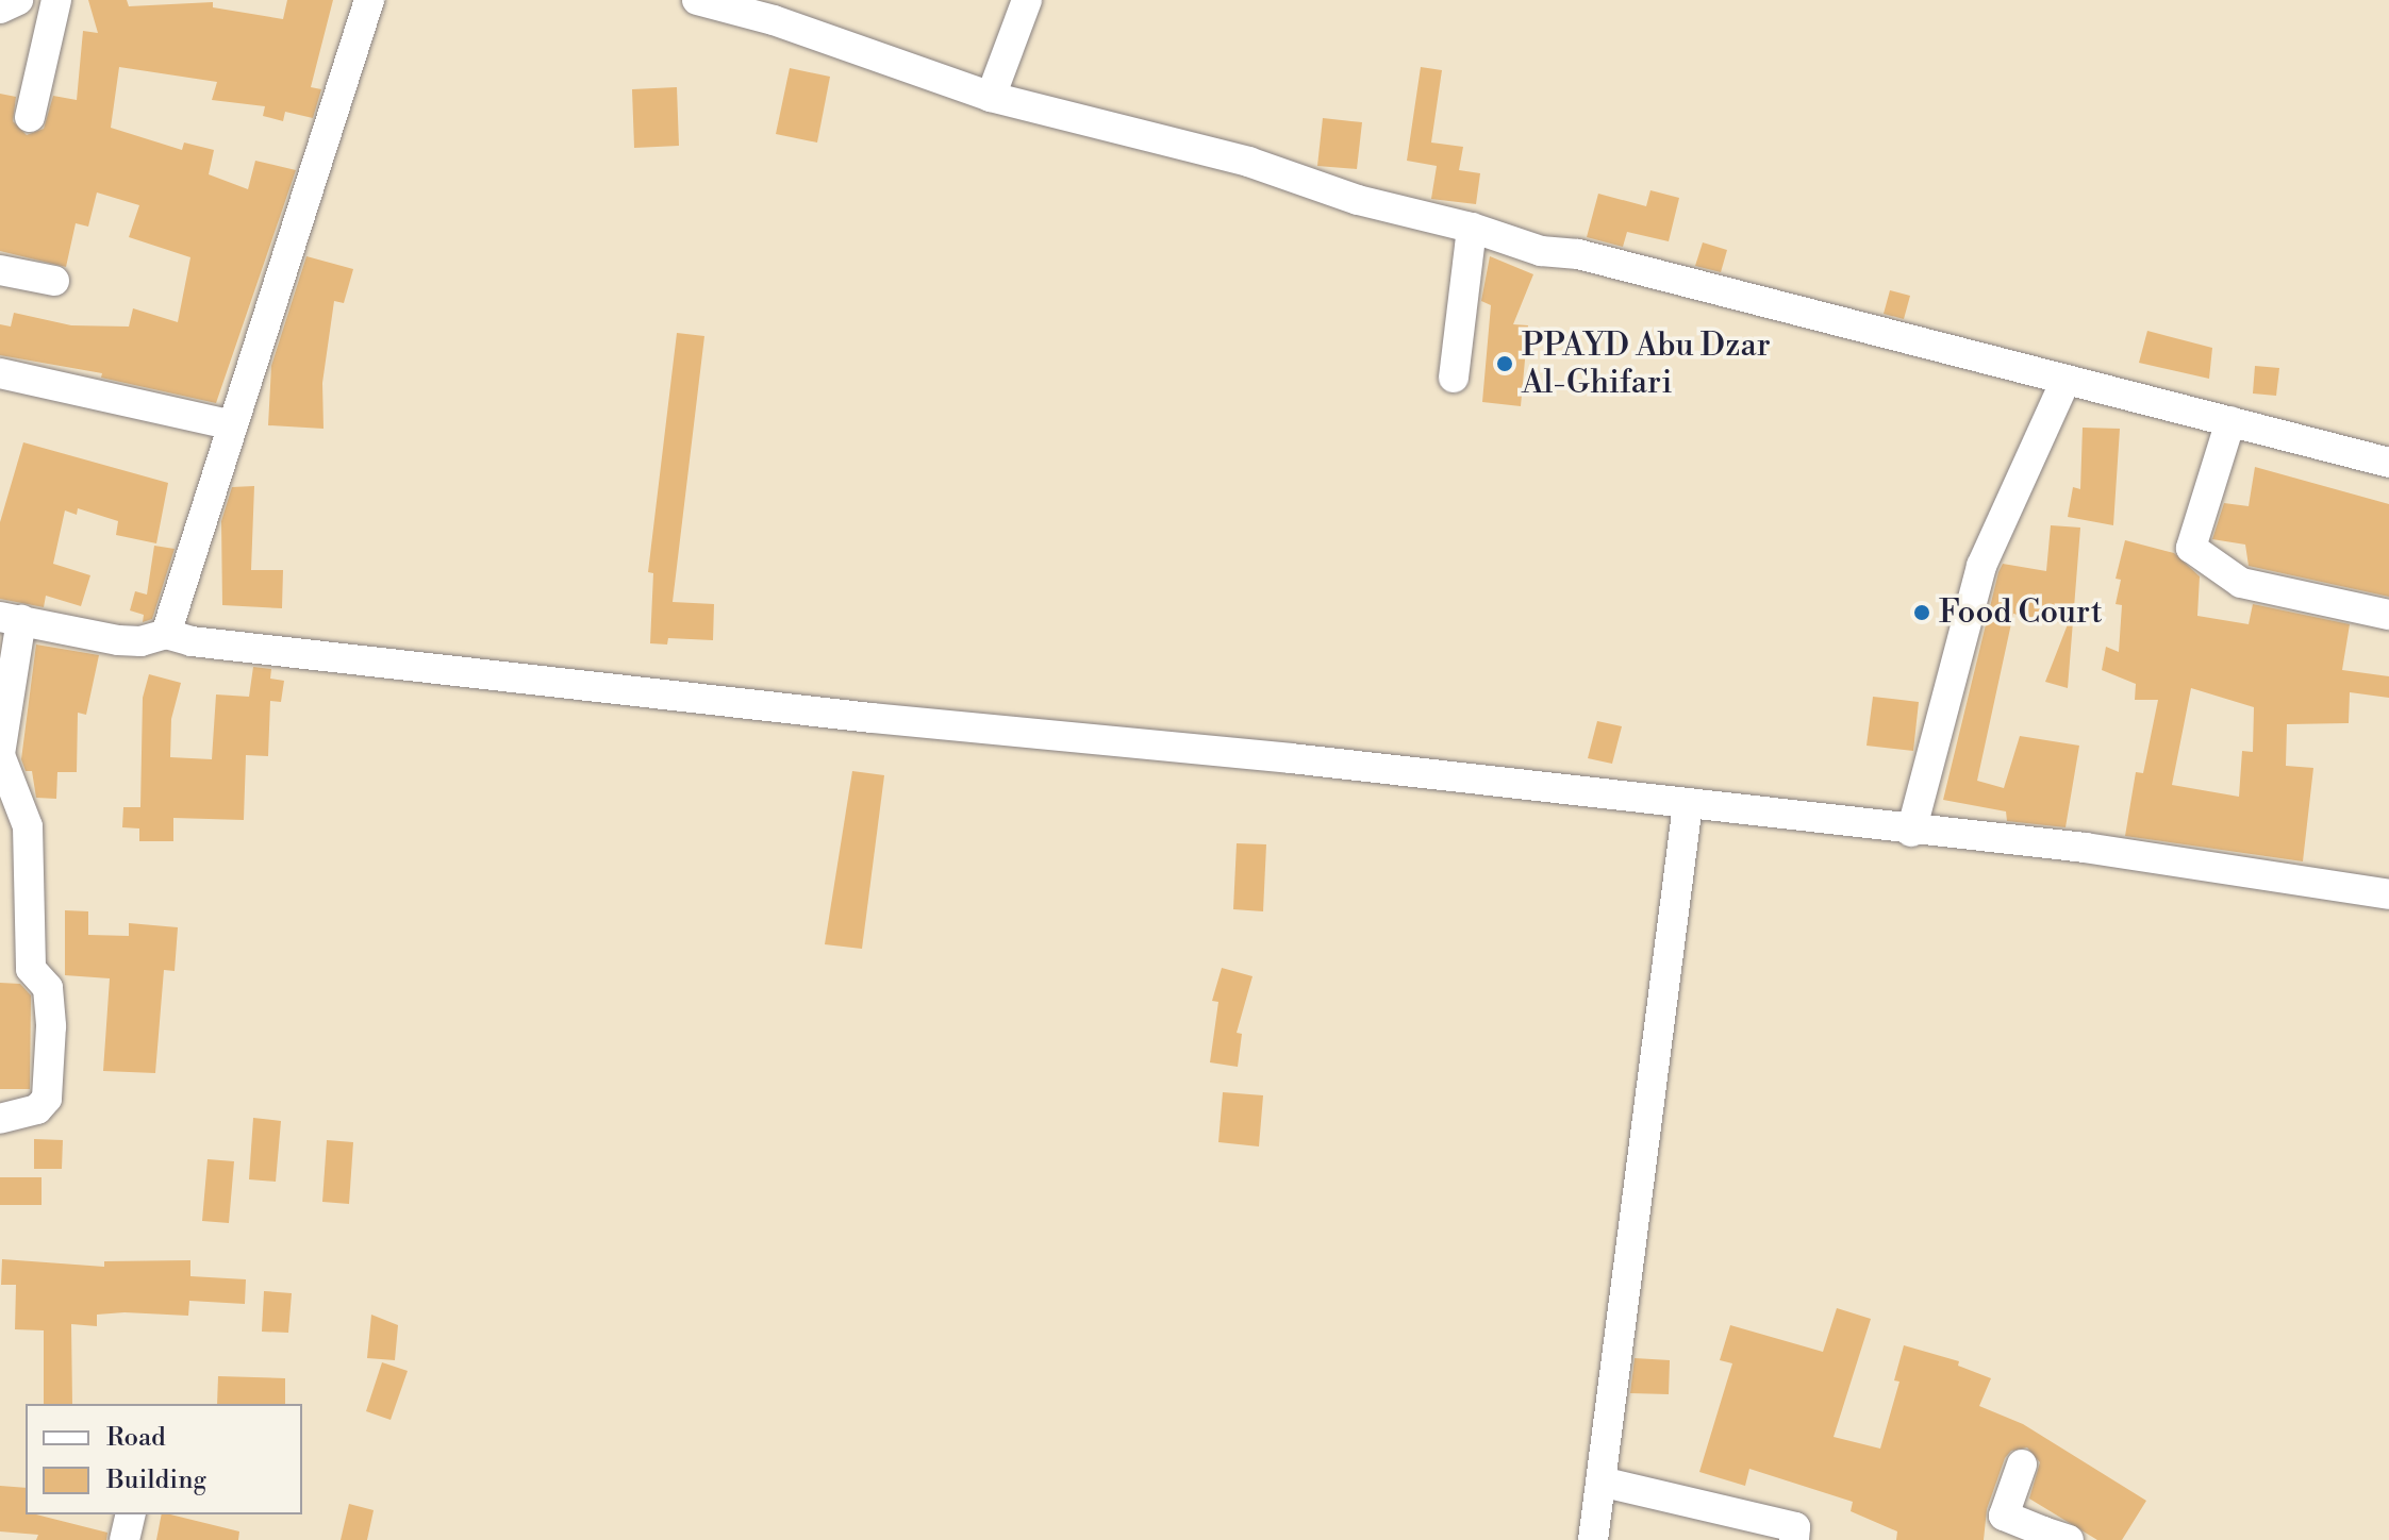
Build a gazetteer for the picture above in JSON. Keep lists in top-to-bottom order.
{
  "places": ["PPAYD Abu Dzar Al-Ghifari", "Food Court"],
  "legend": ["Road", "Building"]
}
